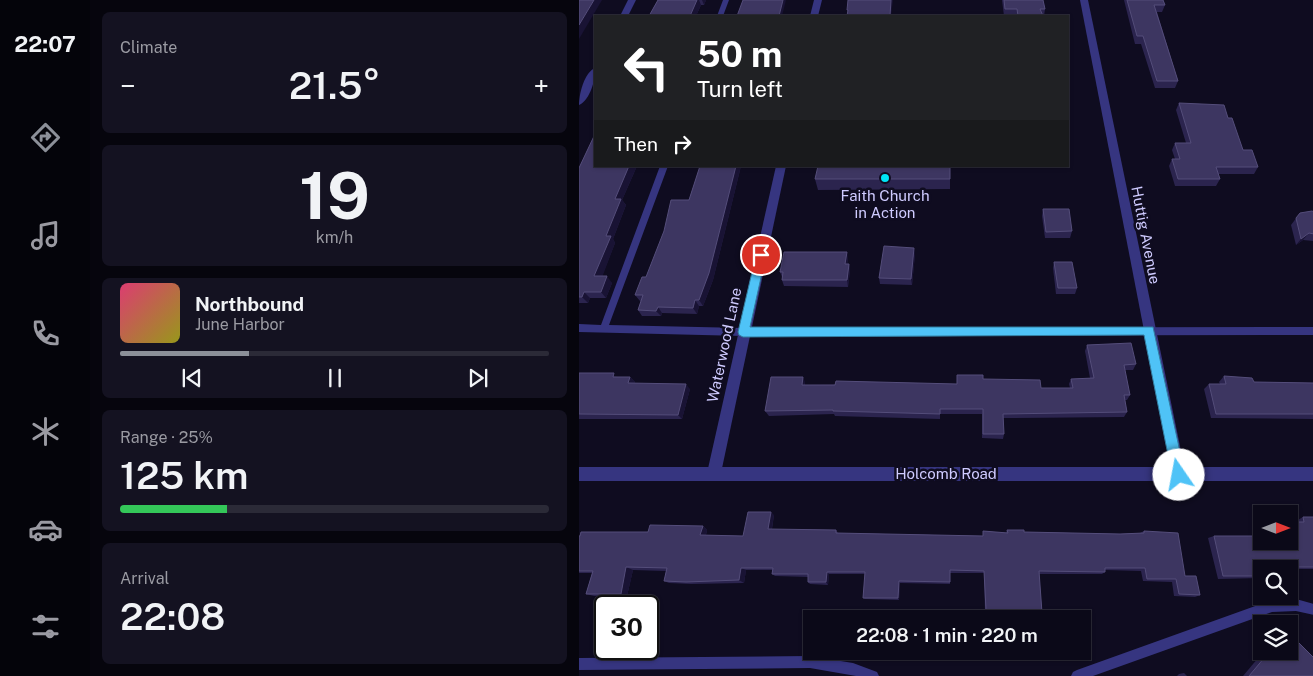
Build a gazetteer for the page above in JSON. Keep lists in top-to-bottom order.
{
  "streets": {
    "street": ["Huttig Avenue", "Waterwood Lane", "Holcomb Road"]
  },
  "crossings": [
    ["Huttig Avenue", "Holcomb Road"],
    ["Waterwood Lane", "Holcomb Road"]
  ],
  "places": ["Faith Church in Action"],
  "north": "right",
  "page": {
    "tabs": "22:07",
    "tile": [
      "Climate",
      ["19", "km/h"],
      ["Range · 25%", "125 km"],
      ["Arrival", "22:08"]
    ],
    "turn": ["50 m", "Turn left"],
    "heat": ["−", "21.5°", "+"],
    "then": "Then",
    "song": ["Northbound", "June Harbor"],
    "limit": "30",
    "trip": "22:08 · 1 min · 220 m"
  }
}
